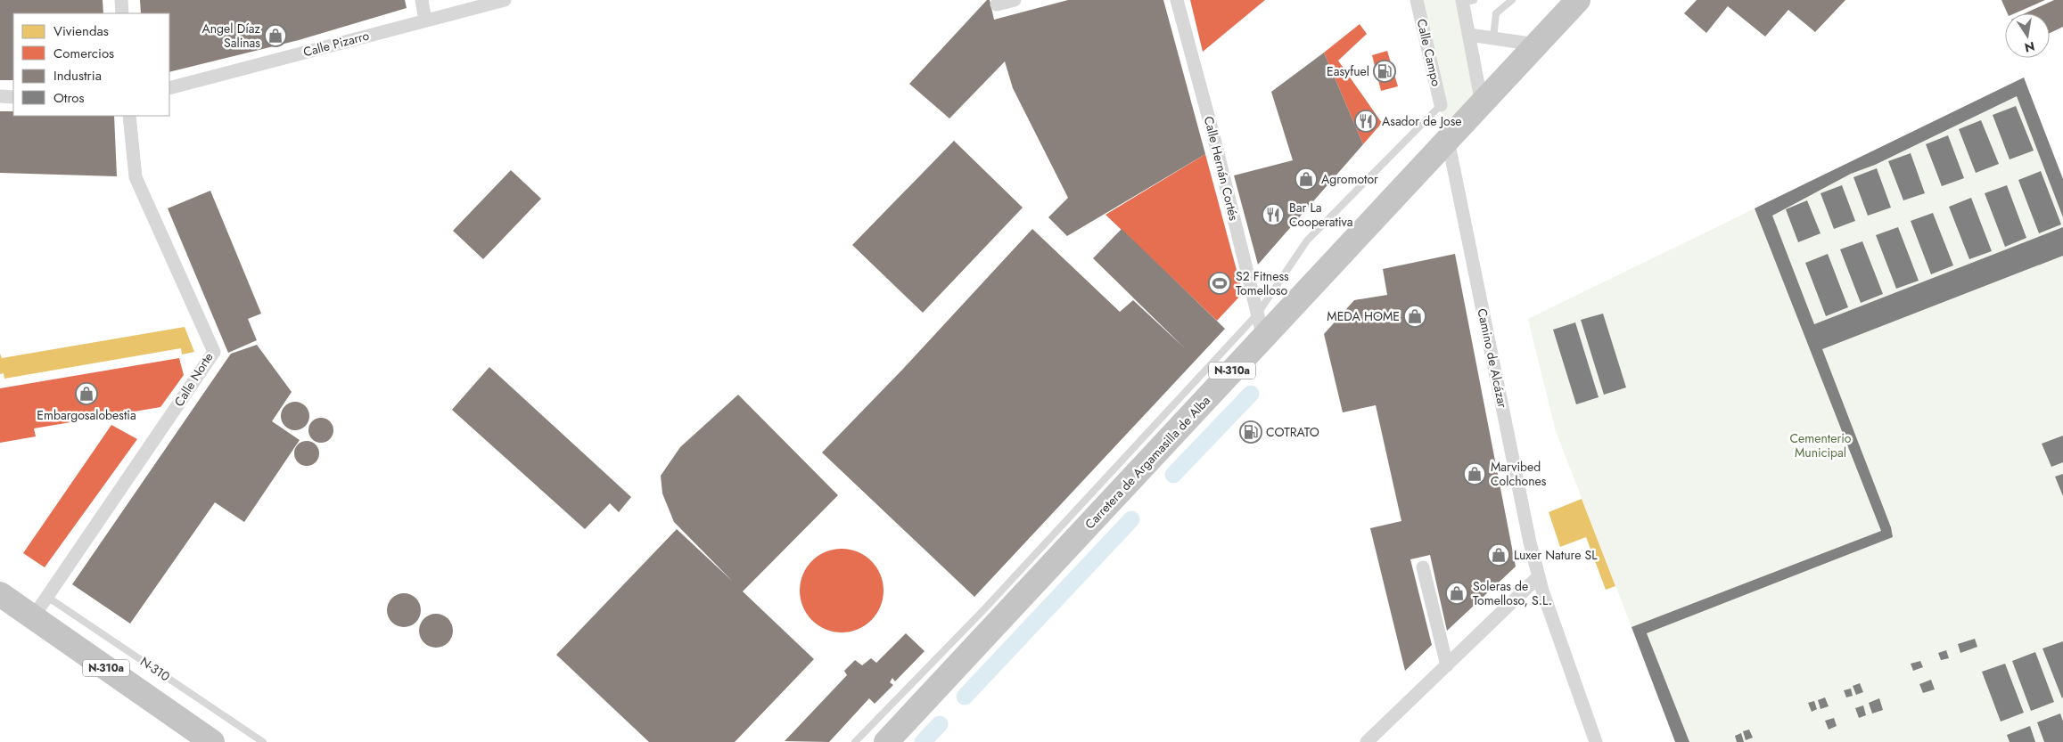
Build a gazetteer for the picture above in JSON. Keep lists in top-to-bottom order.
{
  "streets": {
    "highway": ["N-310a", "Carretera de Argamasilla de Alba"],
    "street": [
      "Calle Pizarro",
      "Calle Campo",
      "Calle Hernán Cortés",
      "Camino de Alcázar",
      "Calle Norte"
    ],
    "lane": ["N-310"]
  },
  "crossings": [
    ["Calle Campo", "Carretera de Argamasilla de Alba"],
    ["Calle Hernán Cortés", "Carretera de Argamasilla de Alba"],
    ["Camino de Alcázar", "Carretera de Argamasilla de Alba"],
    ["N-310a", "Calle Norte"],
    ["Calle Norte", "N-310"]
  ],
  "parks": ["Cementerio Municipal"],
  "places": {
    "shop": [
      "Angel Díaz Salinas",
      "Agromotor",
      "MEDA HOME",
      "Embargosalobestia",
      "Marvibed Colchones",
      "Luxer Nature SL",
      "Soleras de Tomelloso, S.L."
    ],
    "fuel station": ["Easyfuel", "COTRATO"],
    "restaurant": ["Asador de Jose", "Bar La Cooperativa"],
    "sports": ["S2 Fitness Tomelloso"]
  },
  "legend": [
    "Viviendas",
    "Comercios",
    "Industria",
    "Otros"
  ],
  "north": "bottom"
}
